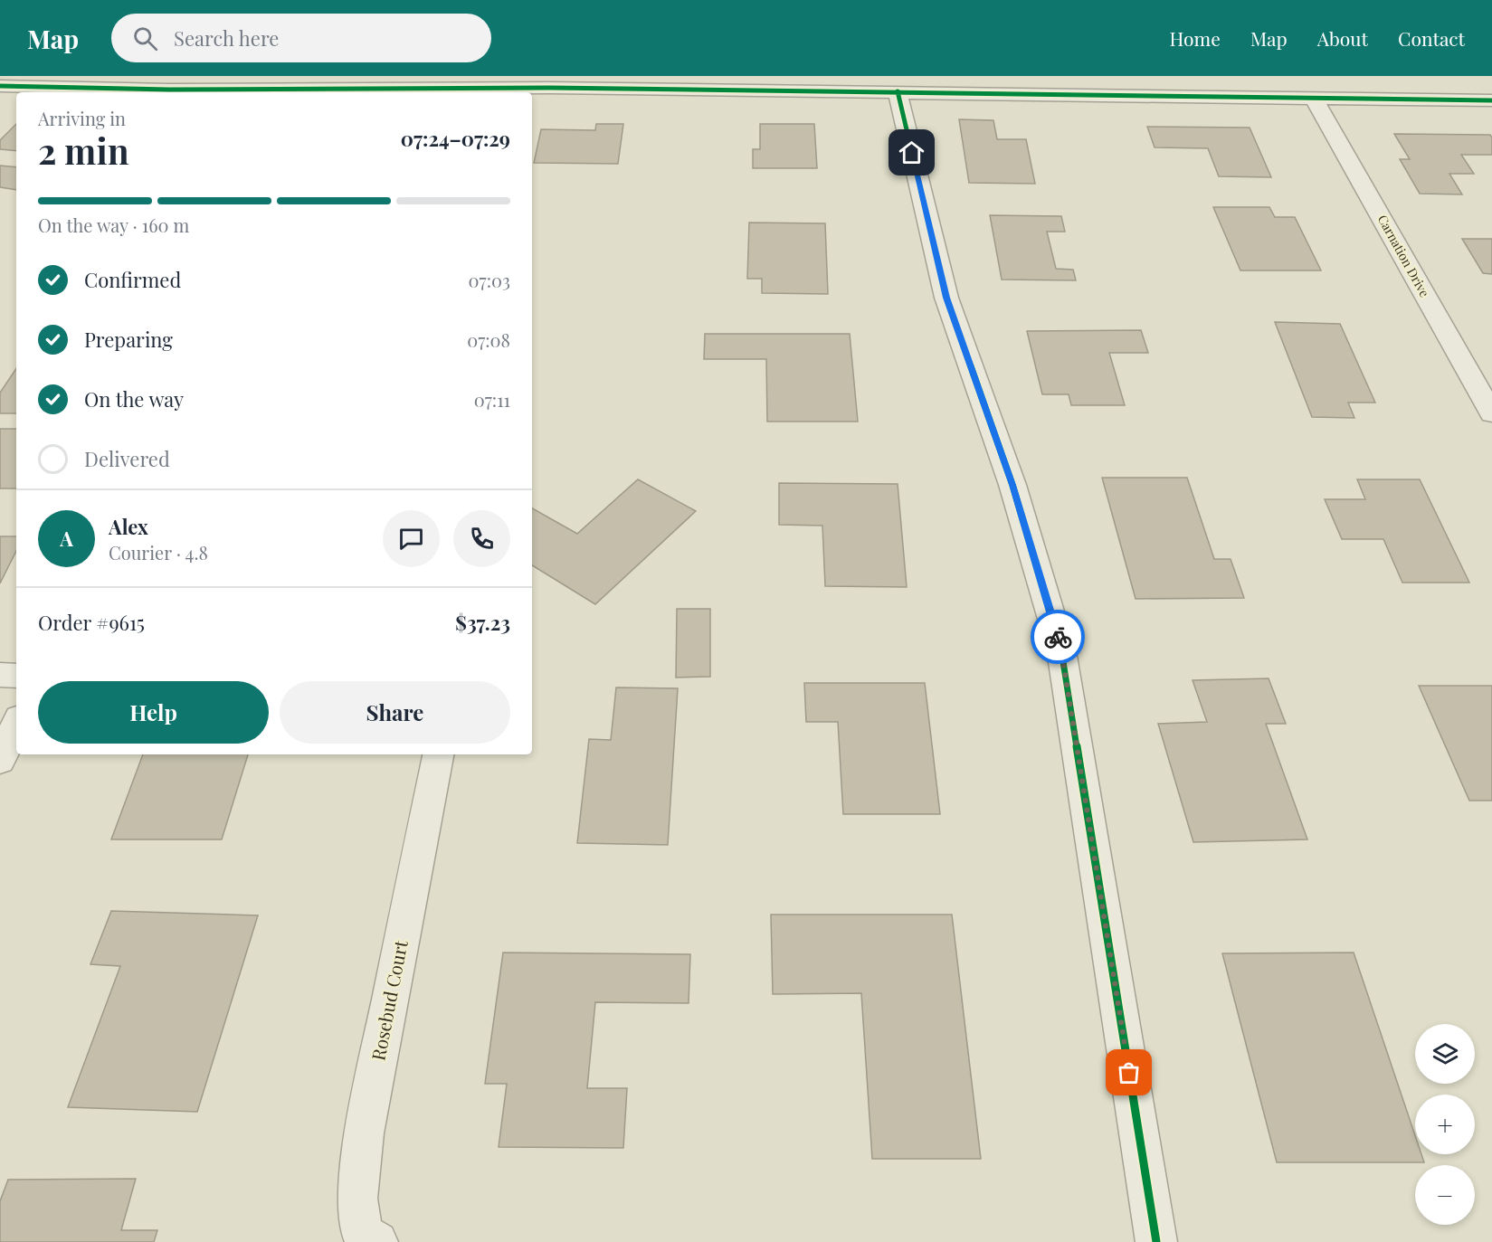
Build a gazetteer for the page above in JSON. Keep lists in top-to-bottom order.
{
  "streets": {
    "street": ["Carnation Drive", "Rosebud Court"]
  },
  "page": {
    "header": "Map",
    "search": "Search here",
    "nav": [
      "Home",
      "Map",
      "About",
      "Contact"
    ],
    "heading": ["2 min", "Arriving in", "07:24–07:29"],
    "panel": [
      "Alex",
      "Courier · 4.8",
      "Order #9615",
      "$37.23"
    ],
    "bar": "On the way · 160 m",
    "list": [
      ["Confirmed", "07:03"],
      ["Preparing", "07:08"],
      ["On the way", "07:11"],
      "Delivered"
    ],
    "round": "A",
    "buttons": ["Help", "Share"],
    "map_buttons": ["+", "−"]
  }
}
